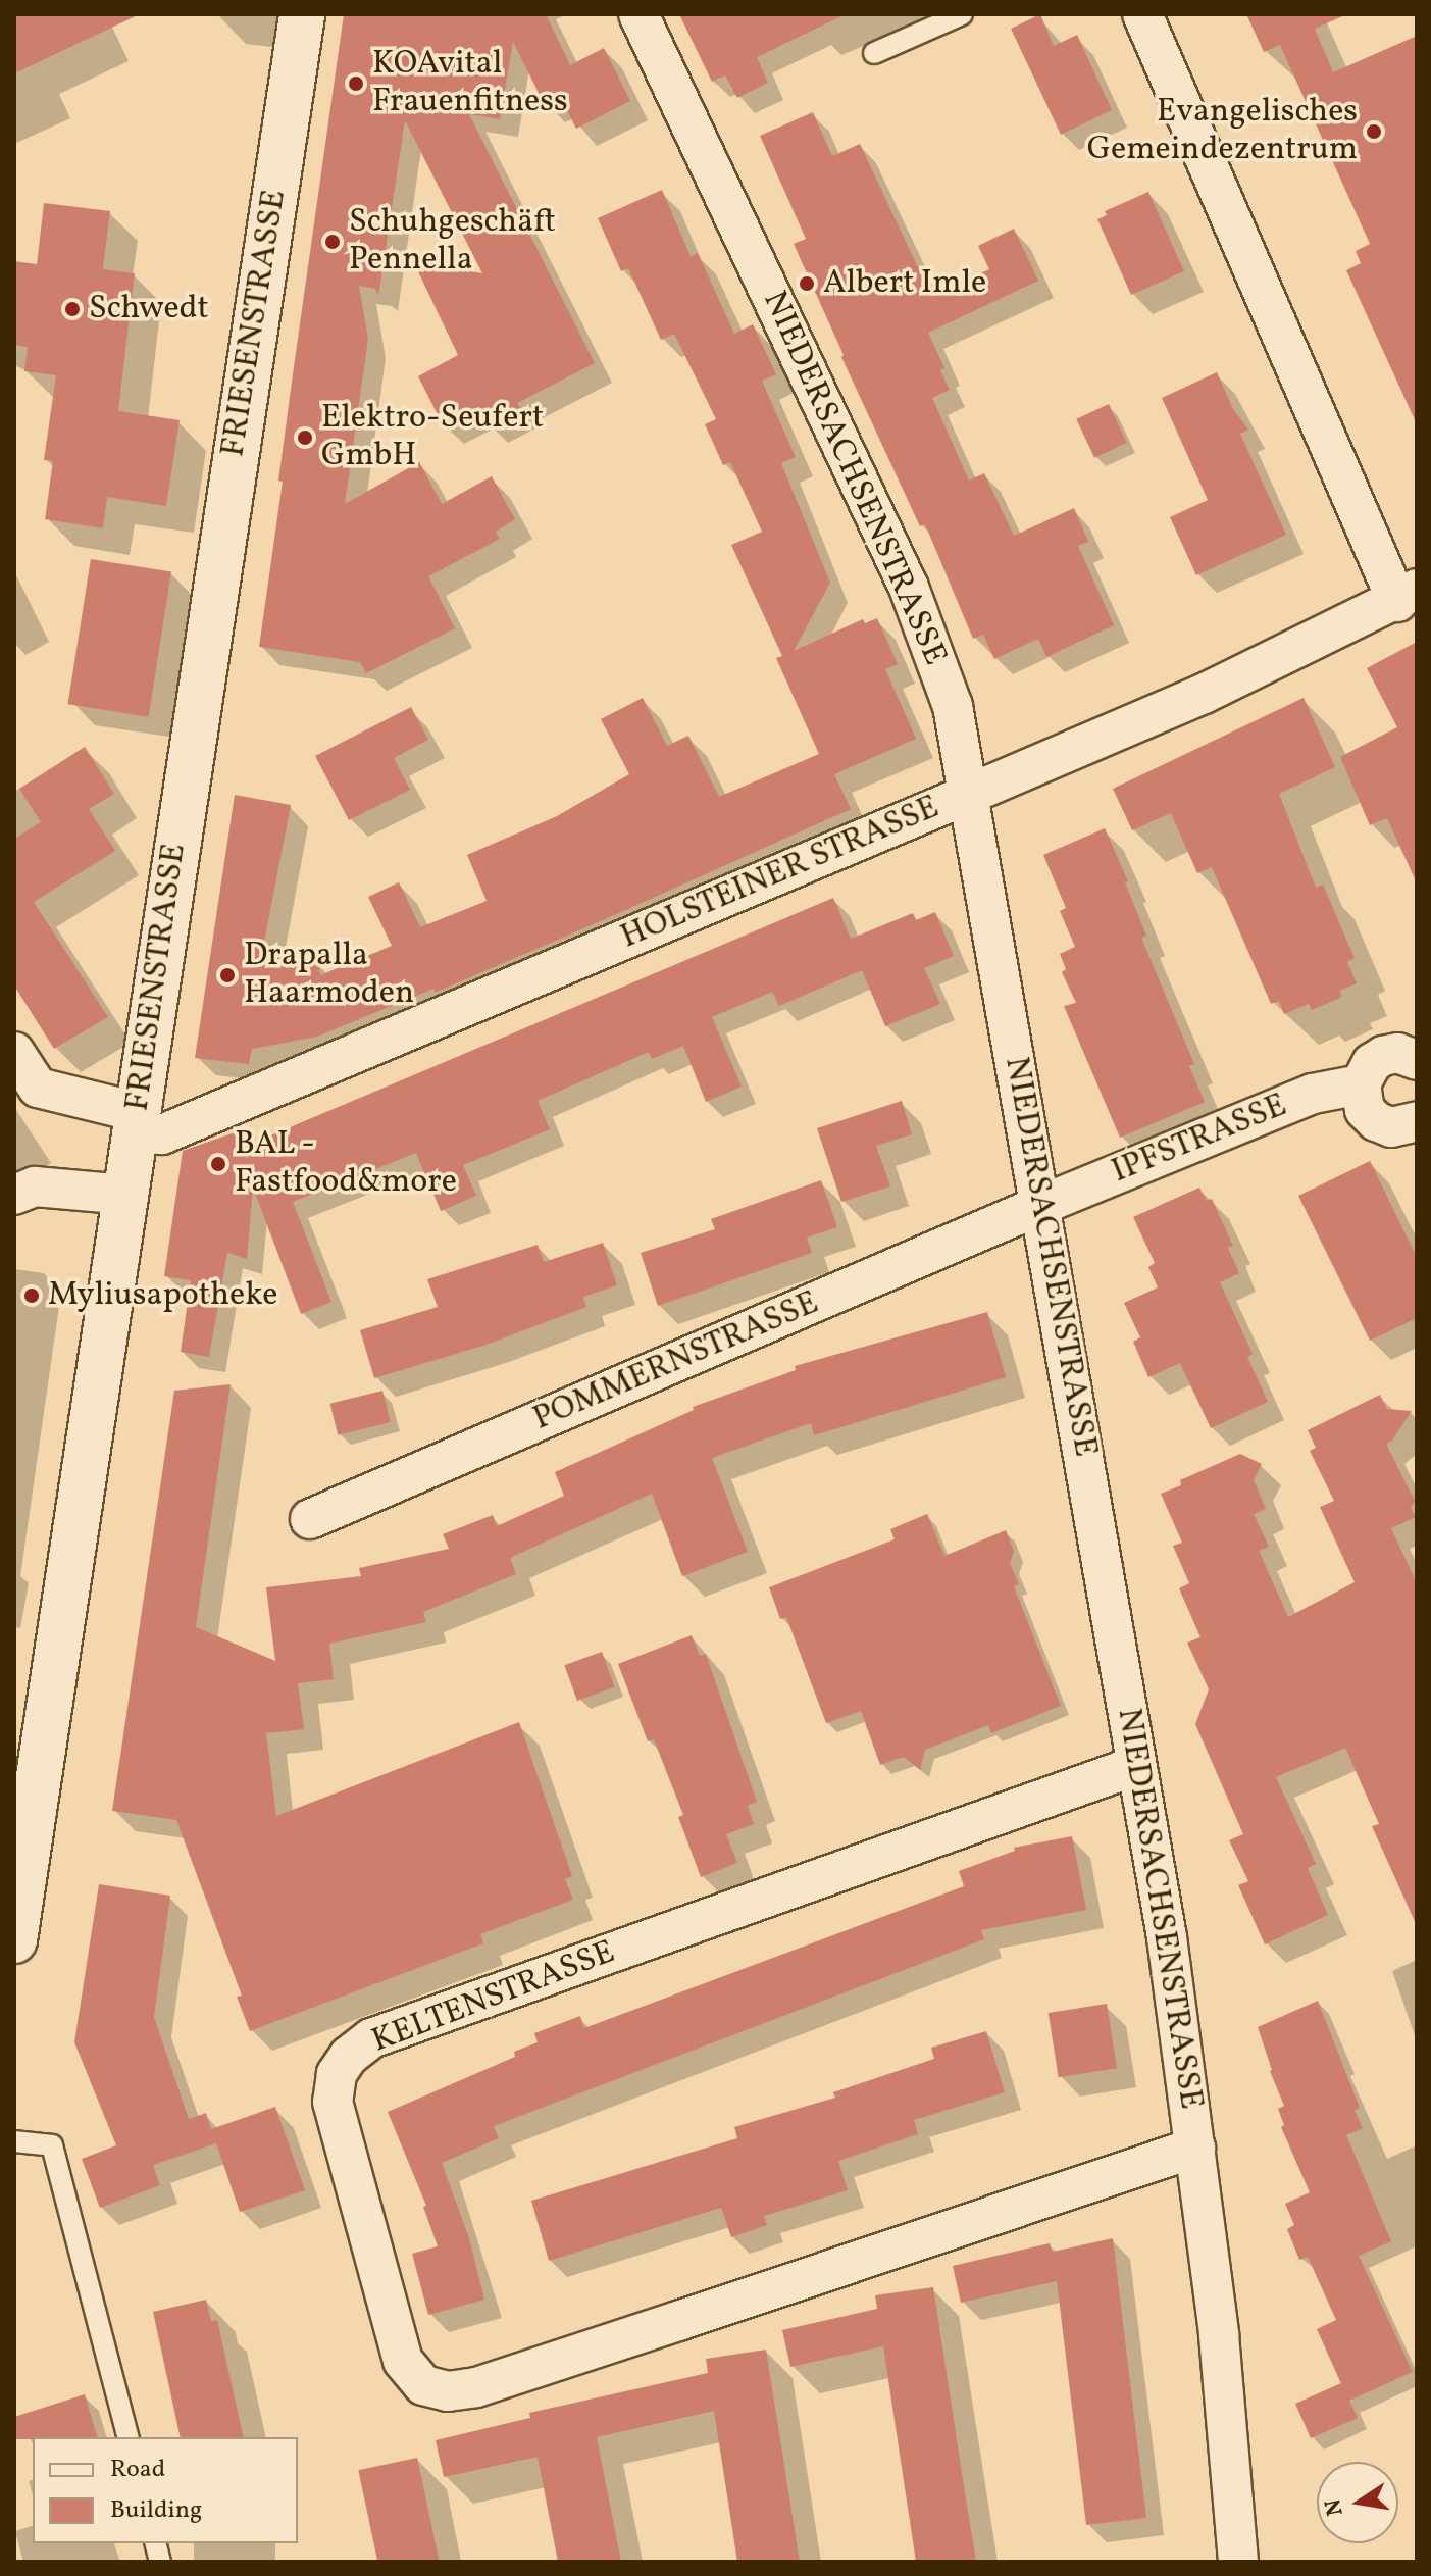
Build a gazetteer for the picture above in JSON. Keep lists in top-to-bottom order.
{
  "streets": {
    "main road": ["FRIESENSTRASSE"],
    "street": [
      "NIEDERSACHSENSTRASSE",
      "HOLSTEINER STRASSE",
      "IPFSTRASSE",
      "POMMERNSTRASSE",
      "KELTENSTRASSE"
    ]
  },
  "crossings": [
    ["FRIESENSTRASSE", "HOLSTEINER STRASSE"],
    ["NIEDERSACHSENSTRASSE", "HOLSTEINER STRASSE"],
    ["NIEDERSACHSENSTRASSE", "IPFSTRASSE"],
    ["NIEDERSACHSENSTRASSE", "POMMERNSTRASSE"],
    ["NIEDERSACHSENSTRASSE", "KELTENSTRASSE"],
    ["IPFSTRASSE", "POMMERNSTRASSE"]
  ],
  "places": [
    "KOAvital Frauenfitness",
    "Evangelisches Gemeindezentrum",
    "Schuhgeschäft Pennella",
    "Albert Imle",
    "Schwedt",
    "Elektro-Seufert GmbH",
    "Drapalla Haarmoden",
    "BAL - Fastfood&more",
    "Myliusapotheke"
  ],
  "legend": ["Road", "Building"],
  "north": "left"
}
